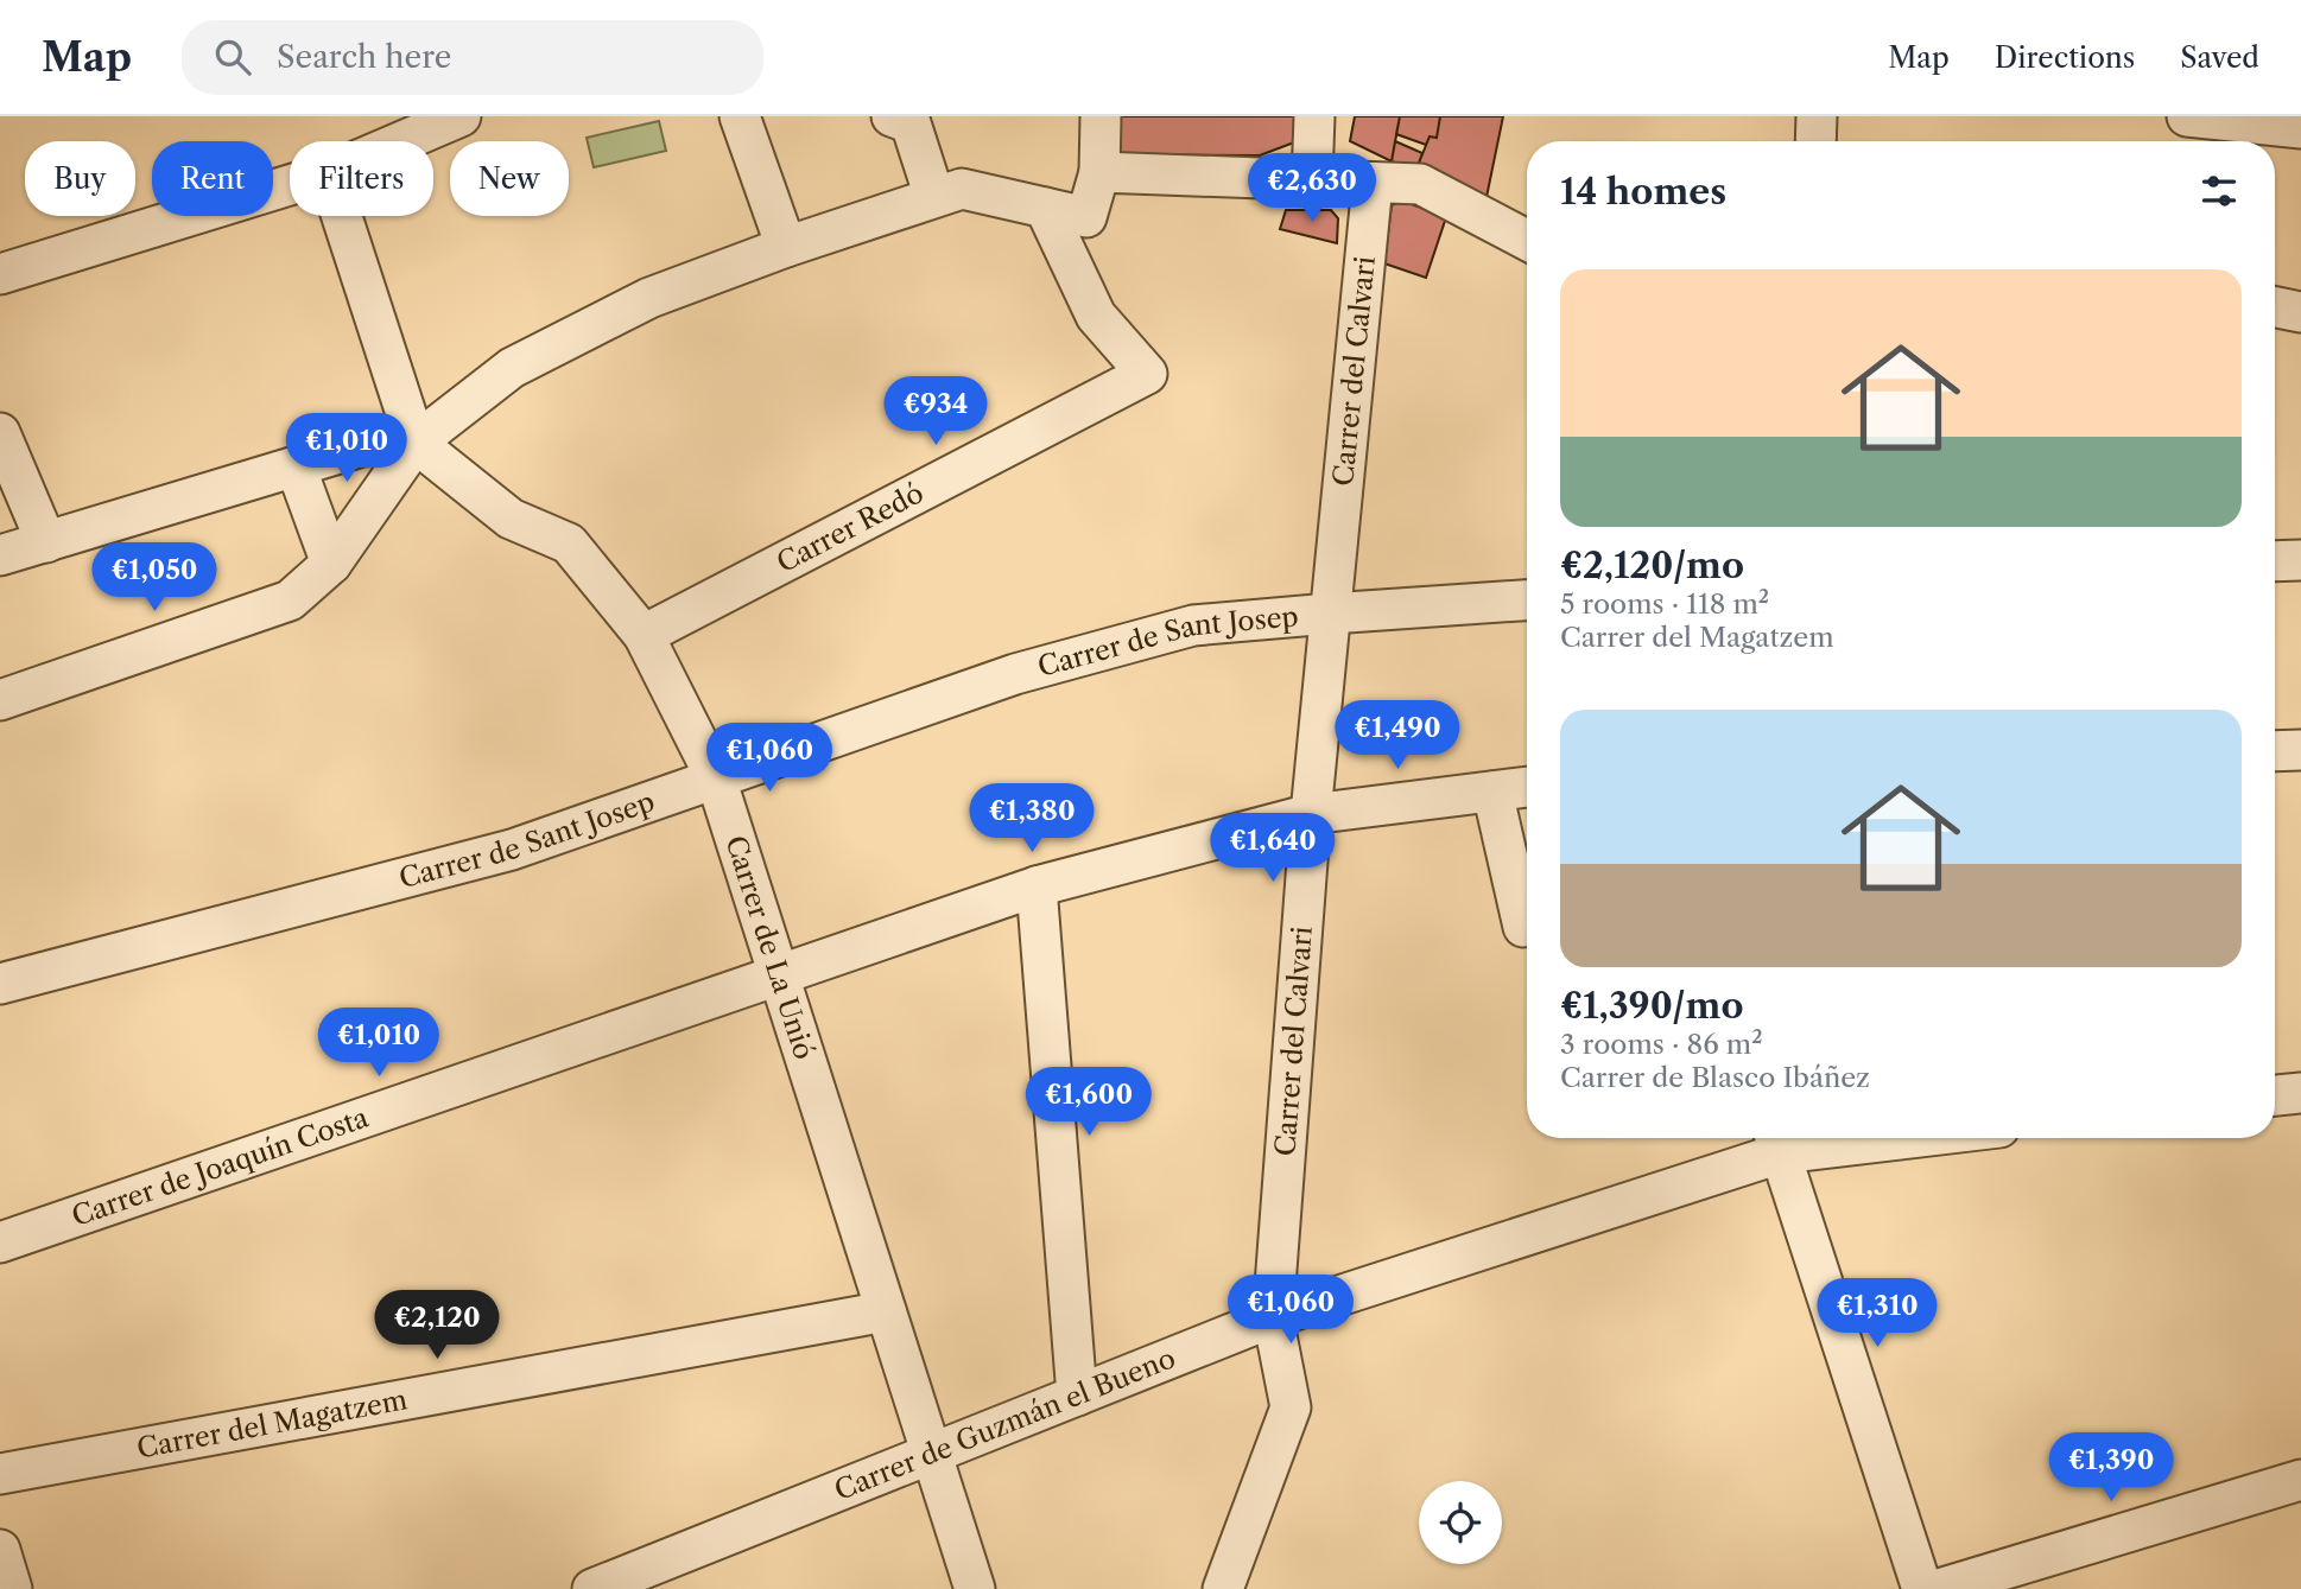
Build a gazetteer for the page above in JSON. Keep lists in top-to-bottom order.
{
  "streets": {
    "street": [
      "Carrer del Calvari",
      "Carrer Redó",
      "Carrer de Sant Josep",
      "Carrer de La Unió",
      "Carrer de Joaquín Costa",
      "Carrer del Magatzem",
      "Carrer de Guzmán el Bueno"
    ]
  },
  "crossings": [
    ["Carrer del Calvari", "Carrer de Sant Josep"],
    ["Carrer del Calvari", "Carrer de Joaquín Costa"],
    ["Carrer del Calvari", "Carrer de Guzmán el Bueno"],
    ["Carrer Redó", "Carrer de La Unió"],
    ["Carrer de Sant Josep", "Carrer de La Unió"],
    ["Carrer de La Unió", "Carrer de Joaquín Costa"],
    ["Carrer de La Unió", "Carrer del Magatzem"],
    ["Carrer de La Unió", "Carrer de Guzmán el Bueno"]
  ],
  "page": {
    "header": "Map",
    "search": "Search here",
    "nav": ["Map", "Directions", "Saved"],
    "chip": [
      "Buy",
      "Rent",
      "Filters",
      "New"
    ],
    "heading": "14 homes",
    "price": [
      "€2,630",
      "€934",
      "€1,010",
      "€1,050",
      "€1,490",
      "€1,060",
      "€1,380",
      "€1,640",
      "€1,010",
      "€1,600",
      "€1,060",
      "€1,310",
      "€2,120",
      "€1,390"
    ],
    "list": [
      {
        "name": "€2,120/mo",
        "note": "5 rooms · 118 m² · Carrer del Magatzem"
      },
      {
        "name": "€1,390/mo",
        "note": "3 rooms · 86 m² · Carrer de Blasco Ibáñez"
      }
    ]
  }
}
